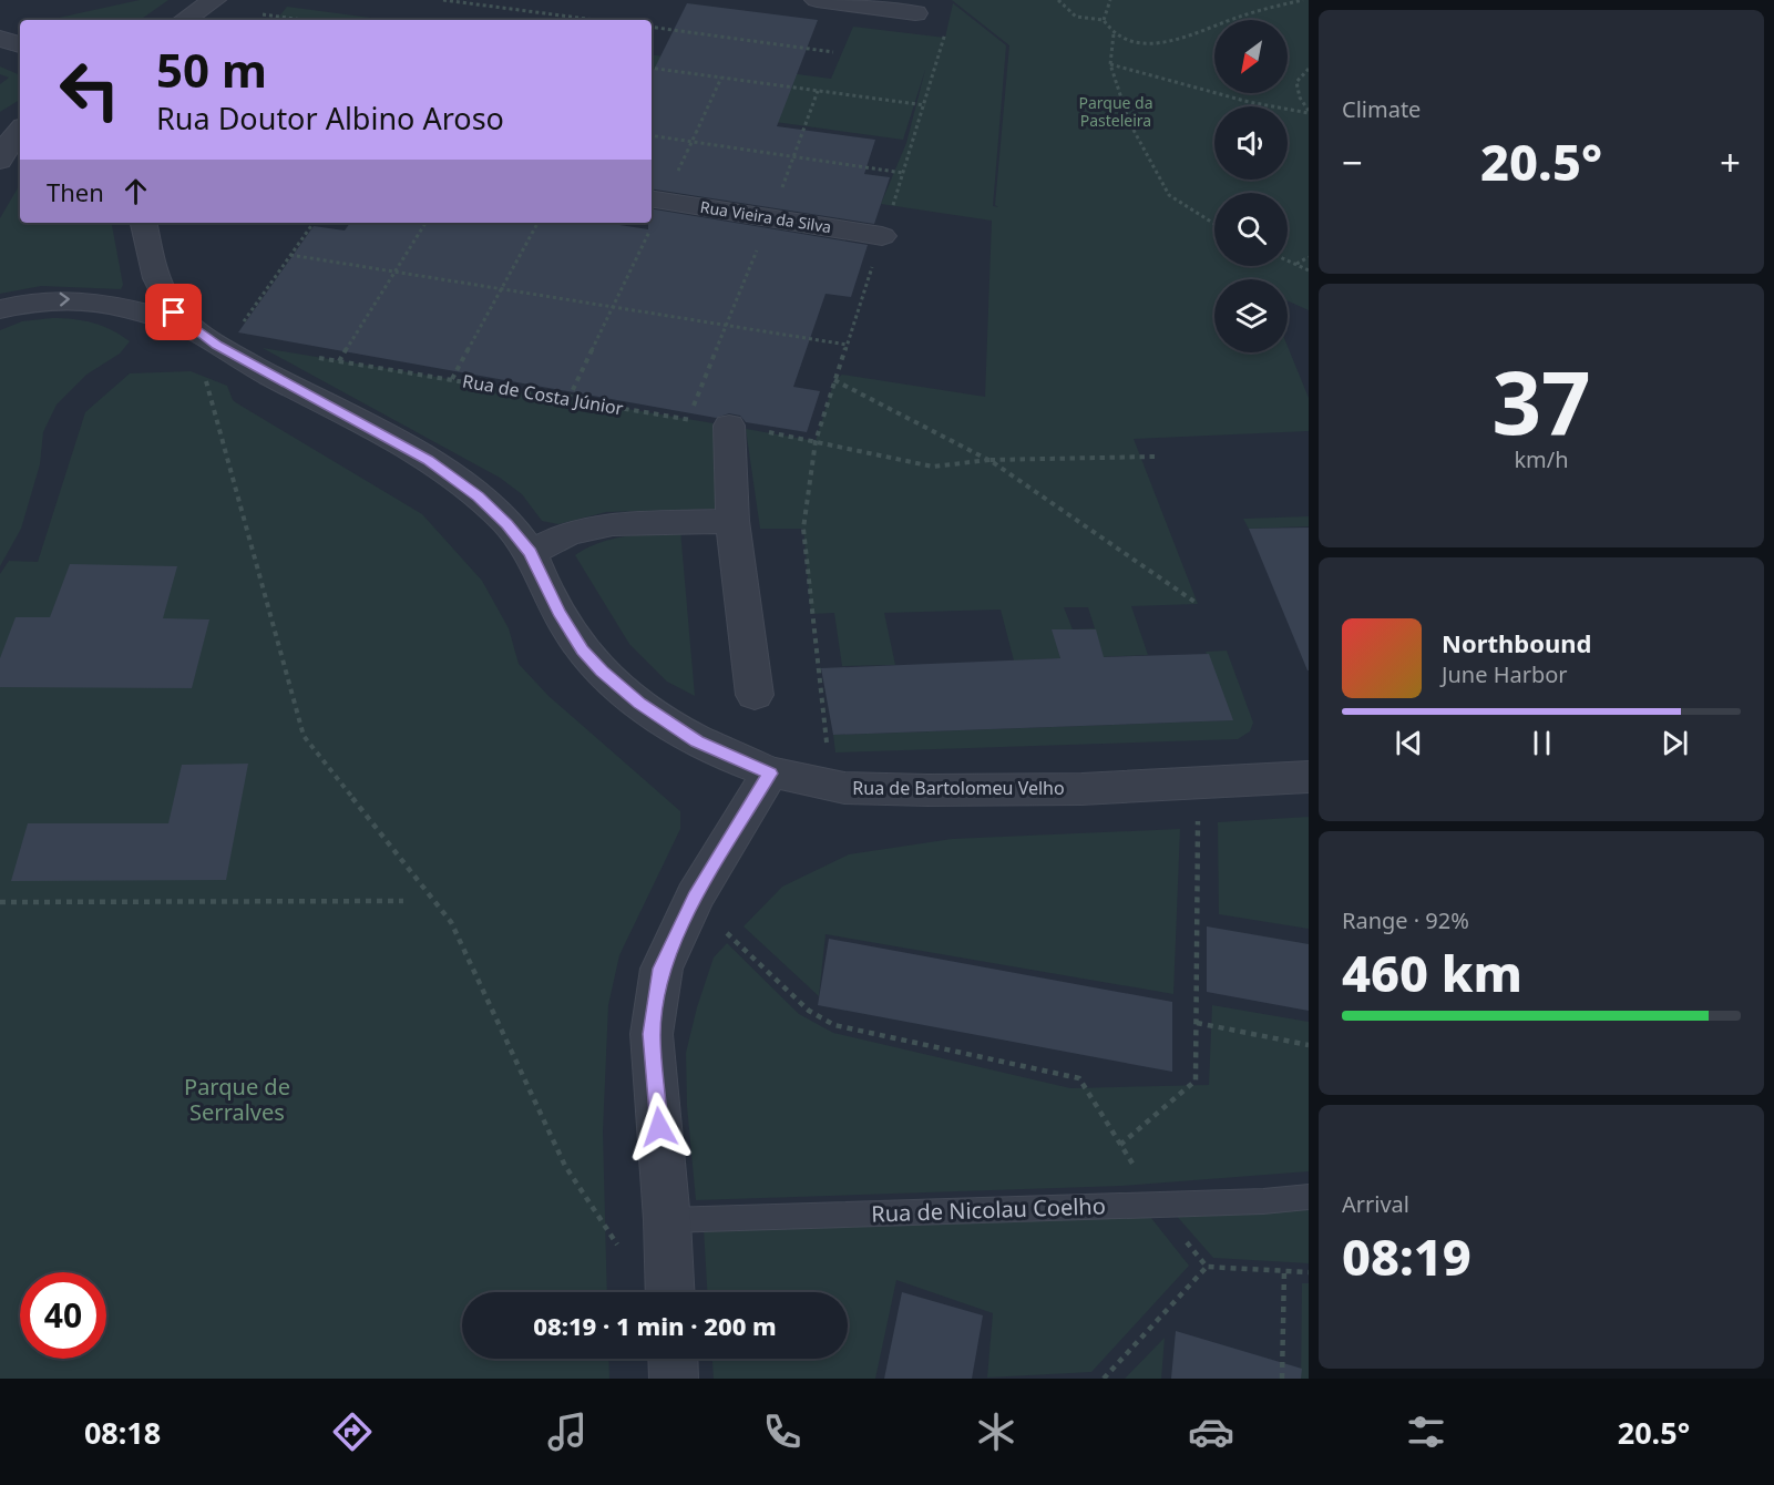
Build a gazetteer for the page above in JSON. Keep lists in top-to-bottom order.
{
  "streets": {
    "street": ["Rua Vieira da Silva", "Rua de Bartolomeu Velho"],
    "lane": ["Rua de Nicolau Coelho"],
    "path": ["Rua de Costa Júnior"]
  },
  "parks": ["Parque da Pasteleira", "Parque de Serralves"],
  "north": "bottom left",
  "page": {
    "tile": [
      "Climate",
      ["37", "km/h"],
      ["Range · 92%", "460 km"],
      ["Arrival", "08:19"]
    ],
    "turn": ["50 m", "Rua Doutor Albino Aroso"],
    "heat": ["−", "20.5°", "+"],
    "then": "Then",
    "song": ["Northbound", "June Harbor"],
    "limit": "40",
    "trip": "08:19 · 1 min · 200 m",
    "tabs": ["08:18", "20.5°"]
  }
}
